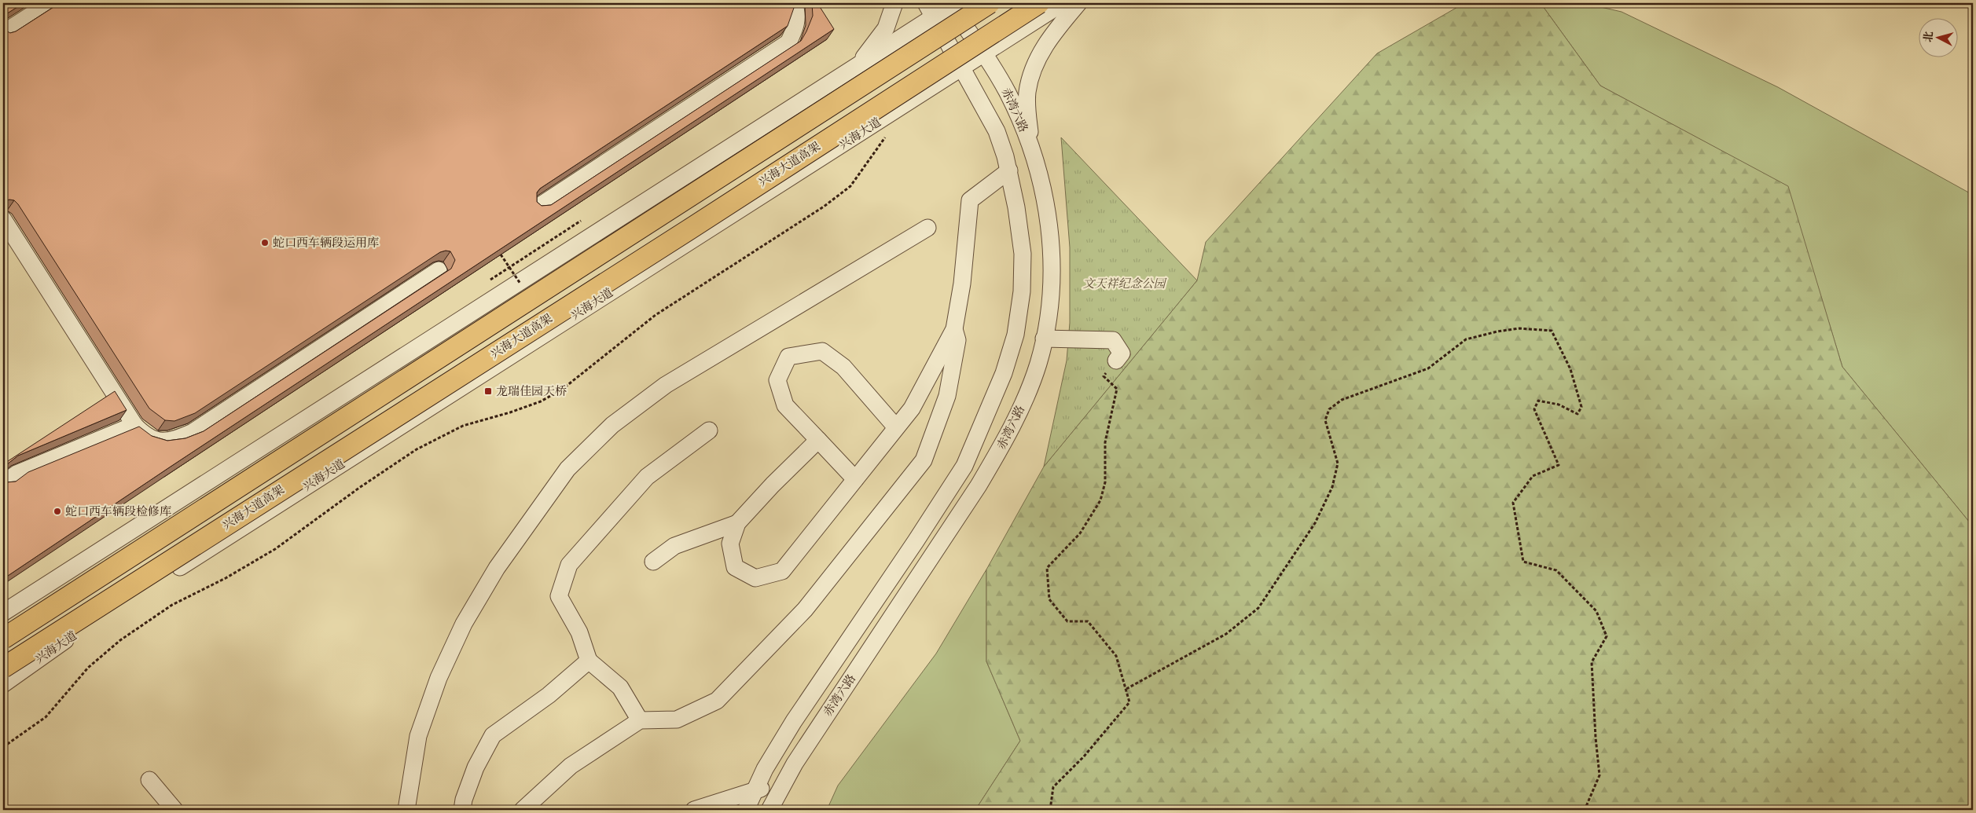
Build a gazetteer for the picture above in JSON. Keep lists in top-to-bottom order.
{
  "streets": {
    "main road": ["兴海大道高架"],
    "street": ["赤湾六路", "兴海大道"]
  },
  "crossings": [
    ["赤湾六路", "兴海大道"]
  ],
  "parks": ["文天祥纪念公园"],
  "places": {
    "other": ["蛇口西车辆段运用库", "蛇口西车辆段检修库"],
    "transit": ["龙瑞佳园天桥"]
  },
  "north": "left"
}
